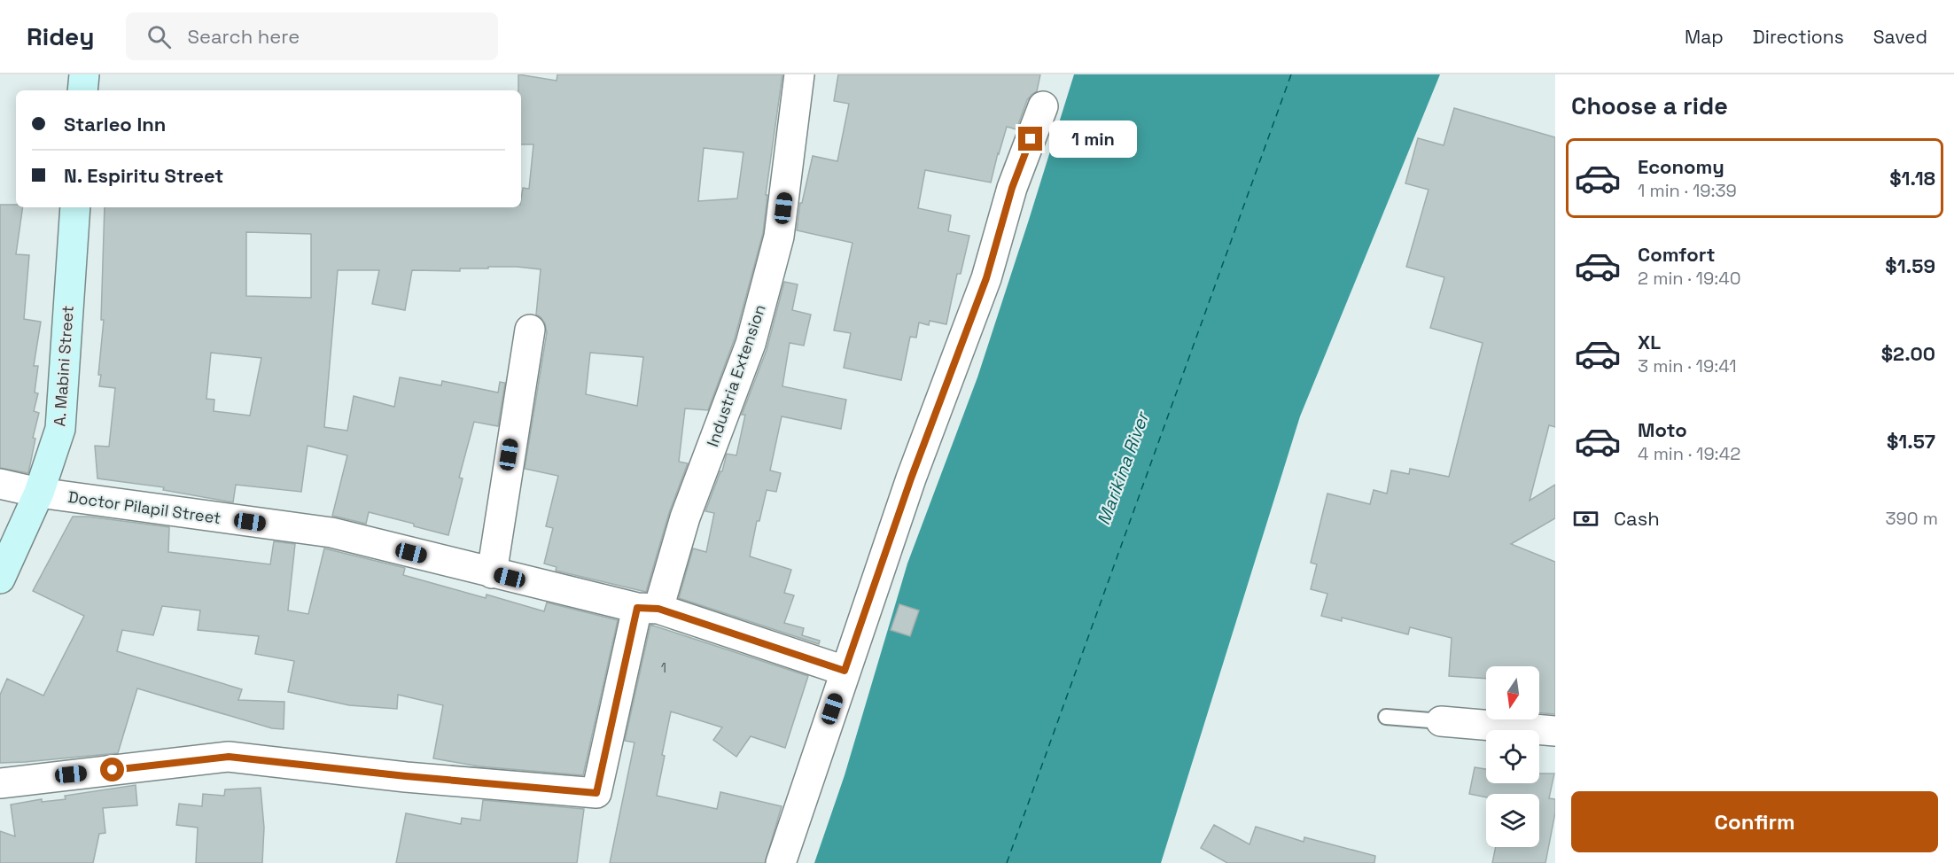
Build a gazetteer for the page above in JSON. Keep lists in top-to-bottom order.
{
  "streets": {
    "main road": ["A. Mabini Street"],
    "street": ["Industria Extension", "Doctor Pilapil Street"]
  },
  "crossings": [
    ["A. Mabini Street", "Doctor Pilapil Street"],
    ["Industria Extension", "Doctor Pilapil Street"]
  ],
  "water": ["Marikina River"],
  "house_numbers": ["1"],
  "north": "bottom",
  "page": {
    "header": "Ridey",
    "search": "Search here",
    "nav": ["Map", "Directions", "Saved"],
    "heading": "Choose a ride",
    "banner": ["Starleo Inn", "N. Espiritu Street"],
    "bubble": "1 min",
    "list": [
      {
        "name": "Economy",
        "note": "1 min · 19:39",
        "value": "$1.18"
      },
      {
        "name": "Comfort",
        "note": "2 min · 19:40",
        "value": "$1.59"
      },
      {
        "name": "XL",
        "note": "3 min · 19:41",
        "value": "$2.00"
      },
      {
        "name": "Moto",
        "note": "4 min · 19:42",
        "value": "$1.57"
      }
    ],
    "pay": ["Cash", "390 m"],
    "buttons": "Confirm"
  }
}
